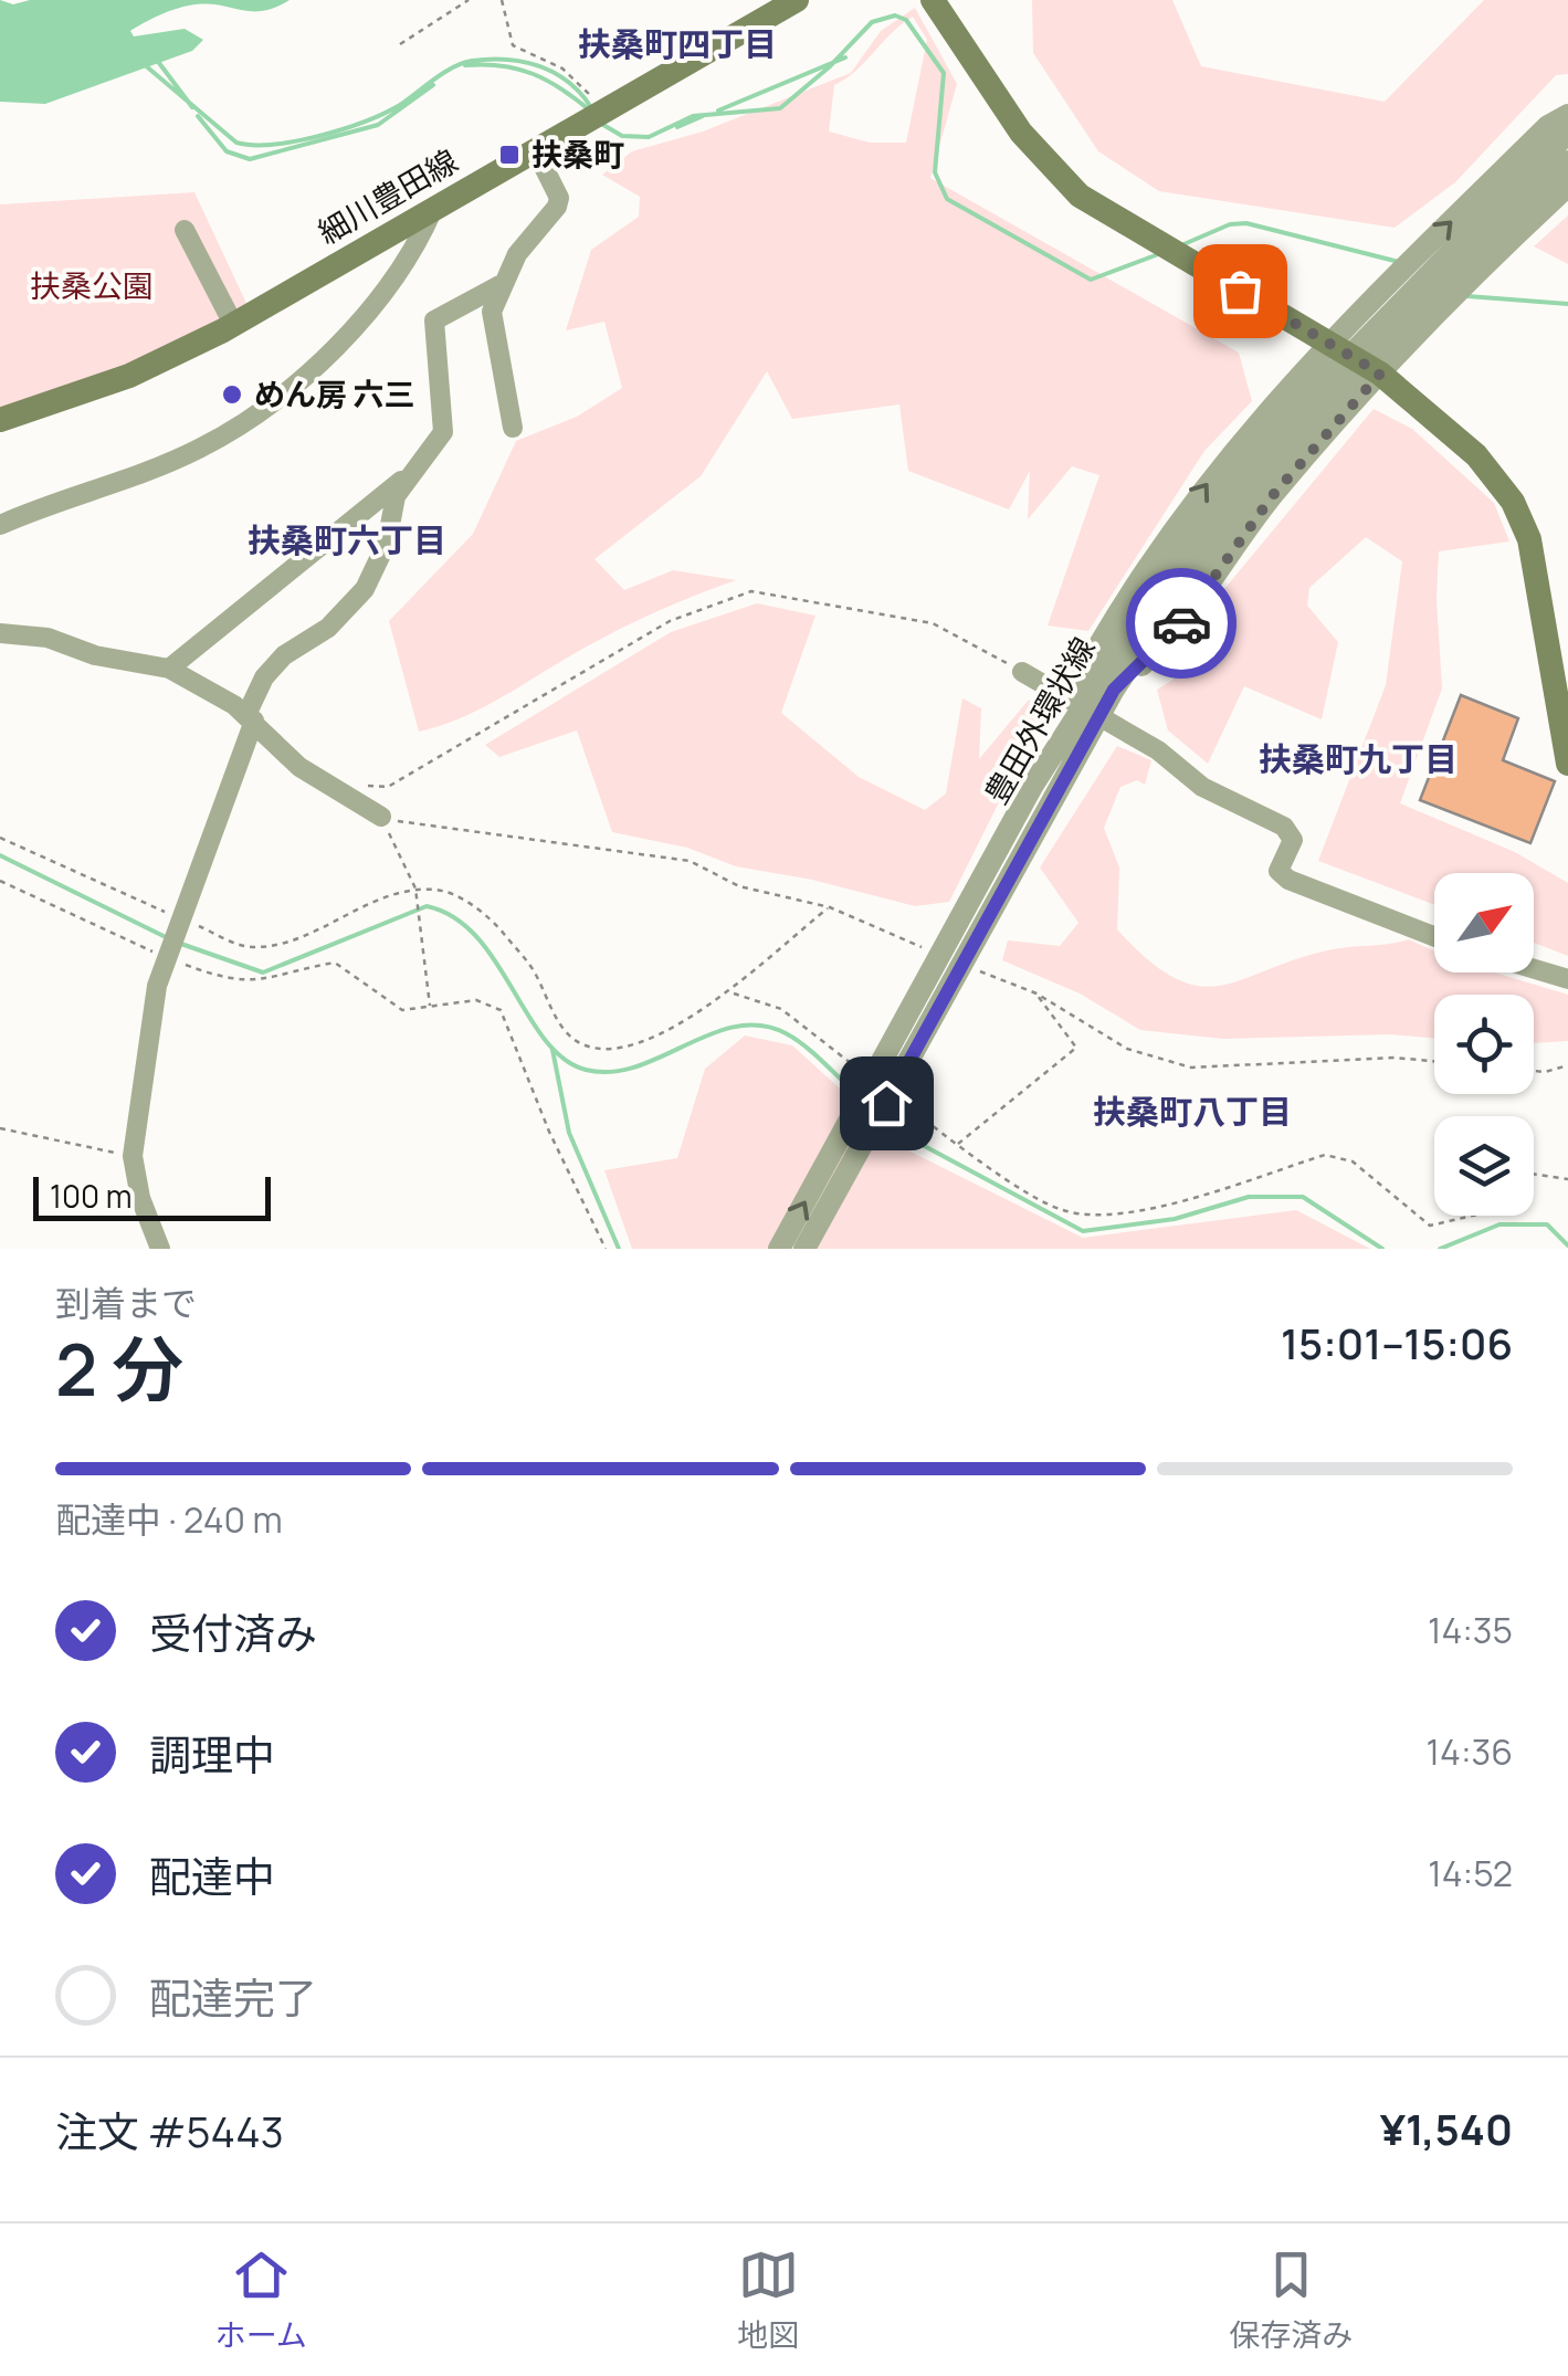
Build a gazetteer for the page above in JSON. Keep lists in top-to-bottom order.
{
  "streets": {
    "main road": ["細川豊田線"],
    "street": ["豊田外環状線"]
  },
  "districts": [
    "扶桑町四丁目",
    "扶桑町六丁目",
    "扶桑町九丁目",
    "扶桑町八丁目"
  ],
  "parks": ["扶桑公園"],
  "places": {
    "transit": ["扶桑町"],
    "other": ["めん房 六三"]
  },
  "scale_bar": "100 m",
  "north": "top right",
  "page": {
    "scale": "100 m",
    "heading": ["2 分", "到着まで", "15:01–15:06"],
    "panel": ["注文 #5443", "¥1,540"],
    "bar": "配達中 · 240 m",
    "list": [
      ["受付済み", "14:35"],
      ["調理中", "14:36"],
      ["配達中", "14:52"],
      "配達完了"
    ],
    "tabs": ["ホーム", "地図", "保存済み"]
  }
}
